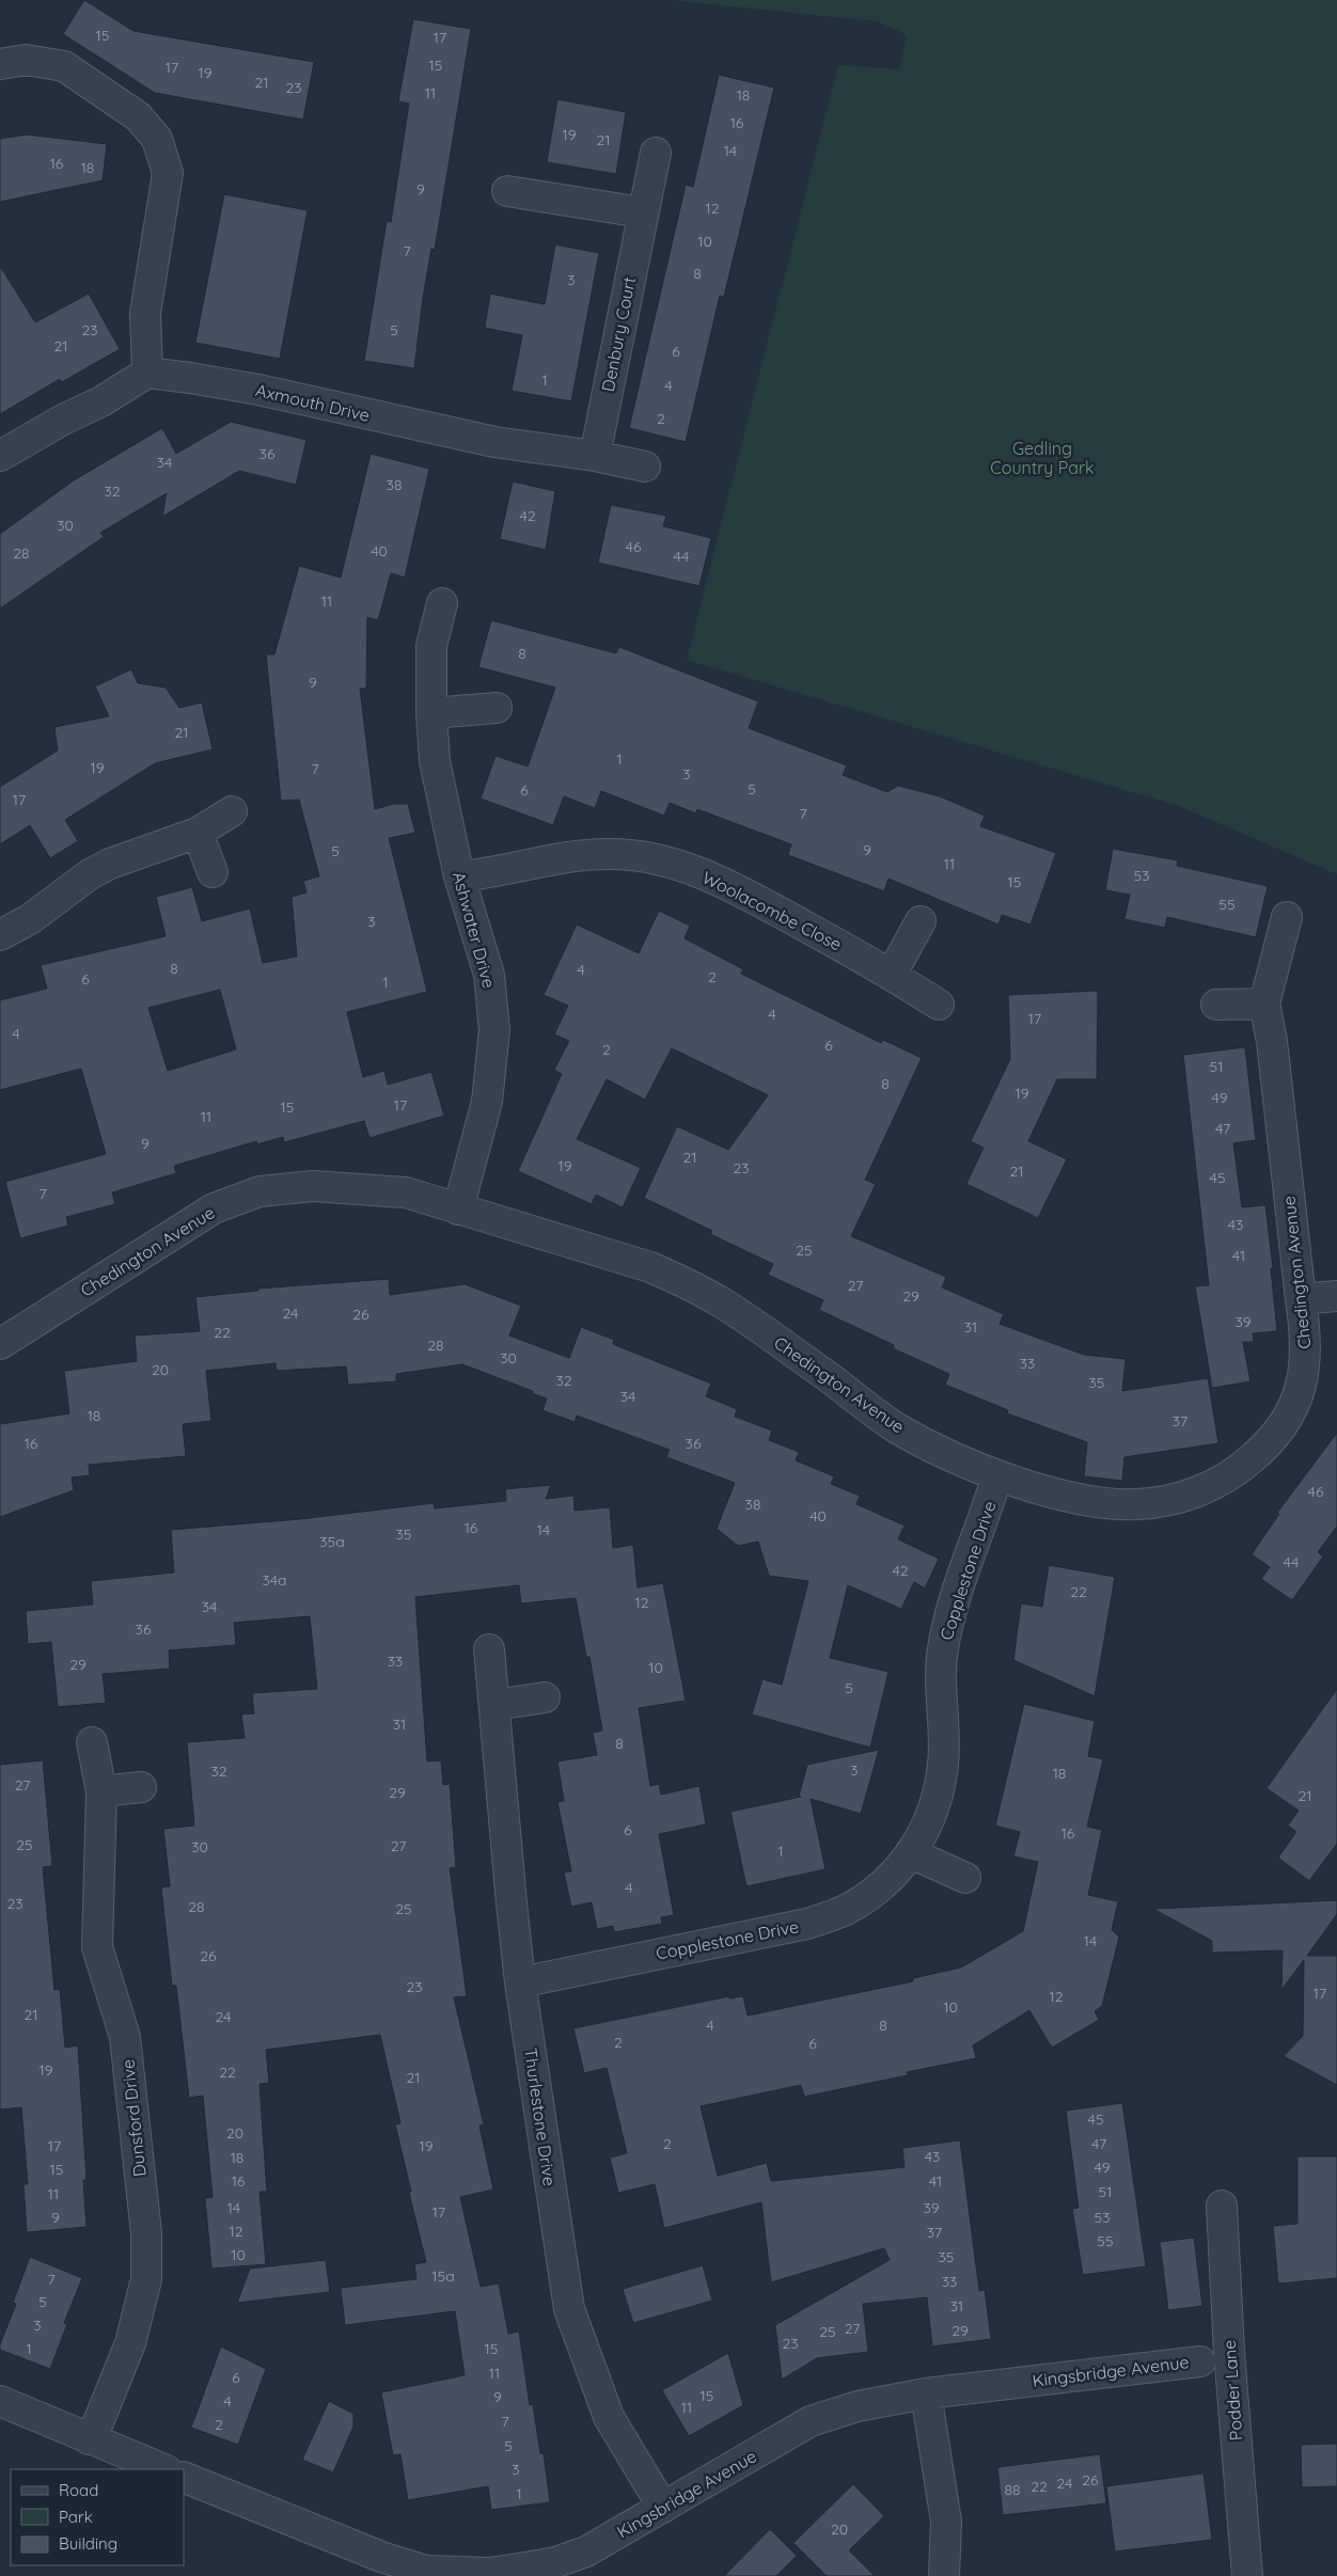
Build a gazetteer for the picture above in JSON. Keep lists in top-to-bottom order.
{
  "streets": {
    "street": [
      "Denbury Court",
      "Axmouth Drive",
      "Woolacombe Close",
      "Ashwater Drive",
      "Chedington Avenue",
      "Copplestone Drive",
      "Thurlestone Drive",
      "Dunsford Drive",
      "Kingsbridge Avenue",
      "Podder Lane"
    ]
  },
  "crossings": [
    ["Denbury Court", "Axmouth Drive"],
    ["Woolacombe Close", "Ashwater Drive"],
    ["Ashwater Drive", "Chedington Avenue"],
    ["Chedington Avenue", "Copplestone Drive"],
    ["Copplestone Drive", "Thurlestone Drive"],
    ["Thurlestone Drive", "Kingsbridge Avenue"]
  ],
  "parks": ["Gedling Country Park"],
  "house_numbers": [
    "15",
    "17",
    "15",
    "17",
    "19",
    "21",
    "23",
    "11",
    "18",
    "16",
    "19",
    "21",
    "14",
    "16",
    "18",
    "9",
    "12",
    "10",
    "7",
    "8",
    "3",
    "23",
    "5",
    "21",
    "6",
    "1",
    "4",
    "2",
    "36",
    "34",
    "38",
    "32",
    "42",
    "30",
    "46",
    "40",
    "28",
    "44",
    "11",
    "8",
    "9",
    "21",
    "1",
    "19",
    "7",
    "3",
    "5",
    "6",
    "17",
    "7",
    "9",
    "5",
    "11",
    "53",
    "15",
    "55",
    "3",
    "8",
    "4",
    "2",
    "6",
    "1",
    "4",
    "17",
    "4",
    "6",
    "2",
    "51",
    "8",
    "19",
    "49",
    "17",
    "15",
    "11",
    "47",
    "9",
    "21",
    "19",
    "23",
    "21",
    "45",
    "7",
    "43",
    "25",
    "41",
    "27",
    "29",
    "24",
    "26",
    "39",
    "31",
    "22",
    "28",
    "30",
    "33",
    "20",
    "32",
    "35",
    "34",
    "18",
    "37",
    "16",
    "36",
    "46",
    "38",
    "40",
    "16",
    "14",
    "35",
    "35a",
    "44",
    "42",
    "34a",
    "22",
    "12",
    "34",
    "36",
    "33",
    "29",
    "10",
    "5",
    "31",
    "8",
    "3",
    "32",
    "18",
    "27",
    "29",
    "21",
    "6",
    "16",
    "25",
    "27",
    "30",
    "1",
    "4",
    "23",
    "28",
    "25",
    "14",
    "26",
    "23",
    "17",
    "12",
    "10",
    "21",
    "24",
    "4",
    "8",
    "2",
    "6",
    "19",
    "22",
    "21",
    "45",
    "20",
    "2",
    "47",
    "17",
    "19",
    "43",
    "18",
    "49",
    "15",
    "16",
    "41",
    "51",
    "11",
    "14",
    "39",
    "17",
    "9",
    "53",
    "12",
    "37",
    "55",
    "10",
    "35",
    "15a",
    "7",
    "33",
    "5",
    "31",
    "3",
    "27",
    "29",
    "25",
    "23",
    "1",
    "15",
    "11",
    "6",
    "15",
    "9",
    "4",
    "11",
    "7",
    "2",
    "5",
    "3",
    "26",
    "24",
    "22",
    "88",
    "1",
    "20"
  ],
  "legend": ["Road", "Park", "Building"]
}
